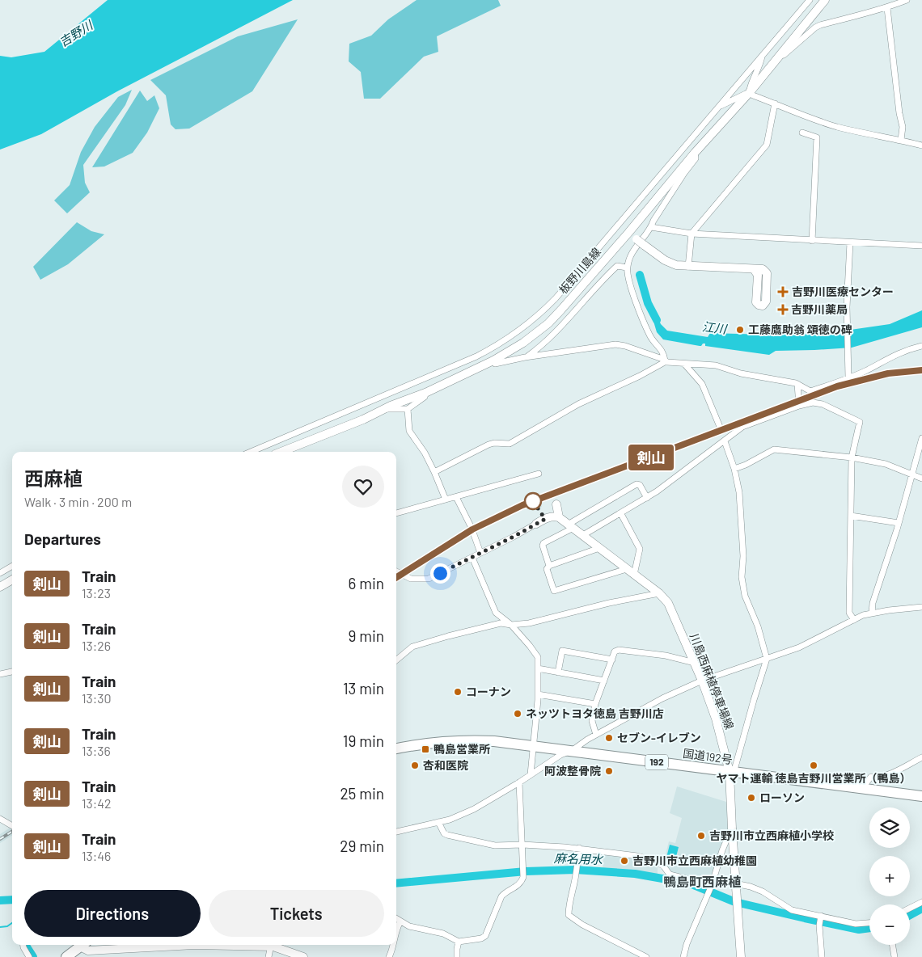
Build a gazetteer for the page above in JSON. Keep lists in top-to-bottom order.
{
  "streets": {
    "highway": ["国道192号", "192"],
    "main road": ["板野川島線", "川島西麻植停車場線"]
  },
  "crossings": [
    ["川島西麻植停車場線", "国道192号"]
  ],
  "districts": ["鴨島町西麻植"],
  "water": ["吉野川", "江川", "麻名用水"],
  "places": {
    "health": ["吉野川医療センター", "吉野川薬局"],
    "other": [
      "工藤鷹助翁 頌徳の碑",
      "コーナン",
      "ネッツトヨタ徳島 吉野川店",
      "セブン-イレブン",
      "杏和医院",
      "ヤマト運輸 徳島吉野川営業所（鴨島）",
      "阿波整骨院",
      "ローソン",
      "吉野川市立西麻植小学校",
      "吉野川市立西麻植幼稚園"
    ],
    "transit": ["鴨島営業所"]
  },
  "page": {
    "on_map": "剣山",
    "heading": [
      ["西麻植", "Walk · 3 min · 200 m"],
      "Departures"
    ],
    "list": [
      {
        "mark": "剣山",
        "name": "Train",
        "note": "13:23",
        "value": "6 min"
      },
      {
        "mark": "剣山",
        "name": "Train",
        "note": "13:26",
        "value": "9 min"
      },
      {
        "mark": "剣山",
        "name": "Train",
        "note": "13:30",
        "value": "13 min"
      },
      {
        "mark": "剣山",
        "name": "Train",
        "note": "13:36",
        "value": "19 min"
      },
      {
        "mark": "剣山",
        "name": "Train",
        "note": "13:42",
        "value": "25 min"
      },
      {
        "mark": "剣山",
        "name": "Train",
        "note": "13:46",
        "value": "29 min"
      }
    ],
    "map_buttons": ["+", "−"],
    "buttons": ["Directions", "Tickets"]
  }
}
